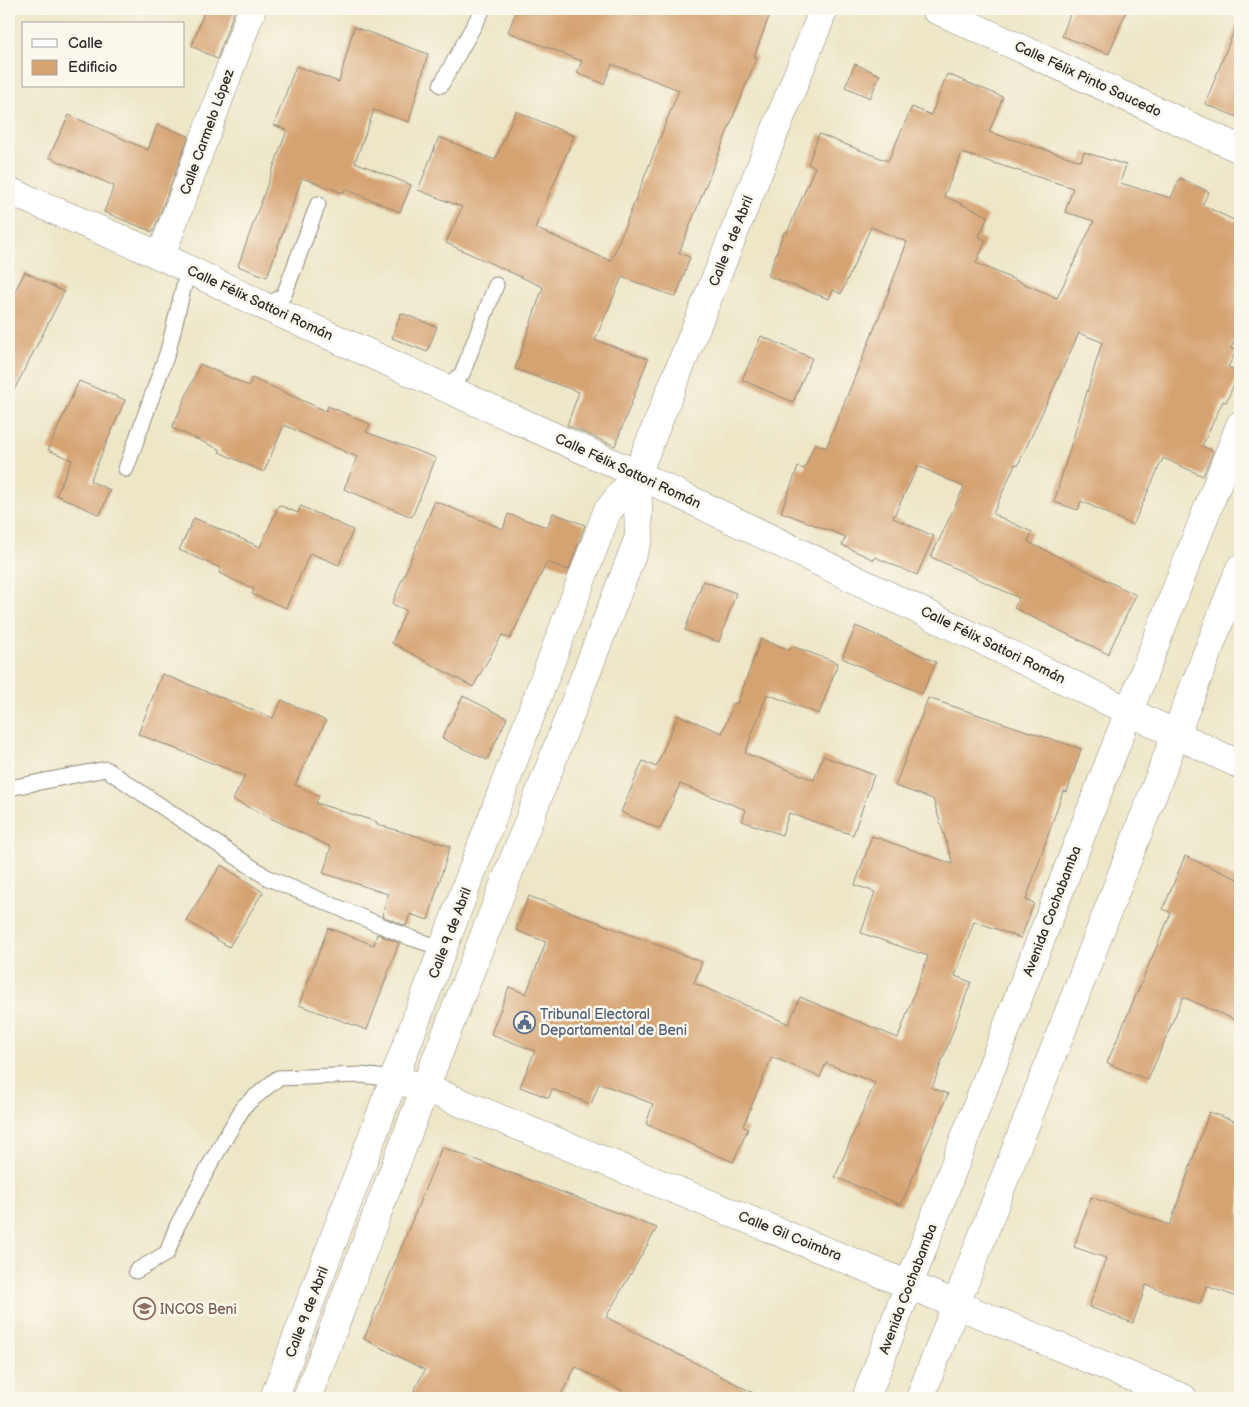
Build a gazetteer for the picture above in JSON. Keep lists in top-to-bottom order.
{
  "streets": {
    "street": [
      "Calle Félix Pinto Saucedo",
      "Calle Carmelo López",
      "Calle 9 de Abril",
      "Calle Félix Sattori Román",
      "Avenida Cochabamba",
      "Calle Gil Coimbra"
    ]
  },
  "crossings": [
    ["Calle Carmelo López", "Calle Félix Sattori Román"],
    ["Calle 9 de Abril", "Calle Félix Sattori Román"],
    ["Calle 9 de Abril", "Calle Gil Coimbra"],
    ["Calle Félix Sattori Román", "Avenida Cochabamba"],
    ["Avenida Cochabamba", "Calle Gil Coimbra"]
  ],
  "places": {
    "public building": ["Tribunal Electoral Departamental de Beni"],
    "school or university": ["INCOS Beni"]
  },
  "legend": ["Calle", "Edificio"]
}
